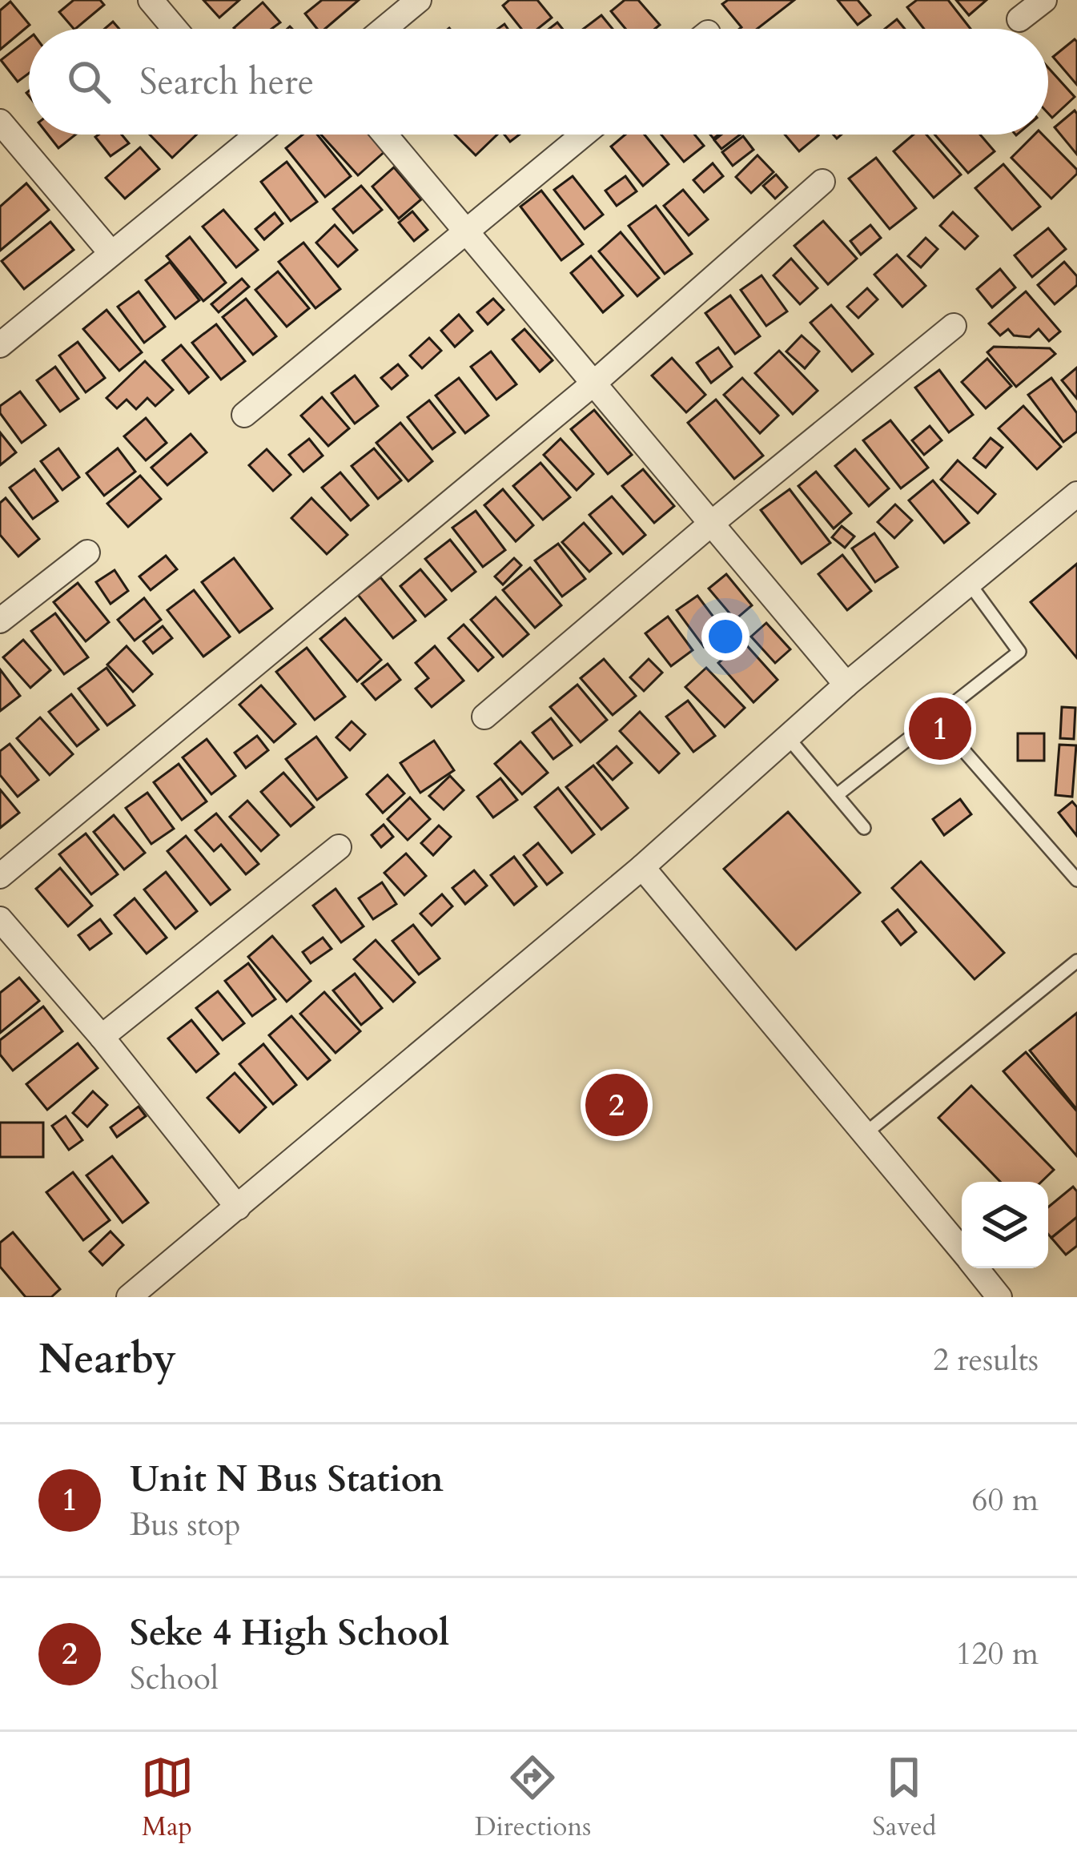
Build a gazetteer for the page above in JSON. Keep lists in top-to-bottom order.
{
  "page": {
    "search": "Search here",
    "pins": ["1", "2"],
    "heading": ["Nearby", "2 results"],
    "list": [
      {
        "mark": "1",
        "name": "Unit N Bus Station",
        "note": "Bus stop",
        "value": "60 m"
      },
      {
        "mark": "2",
        "name": "Seke 4 High School",
        "note": "School",
        "value": "120 m"
      }
    ],
    "nav": ["Map", "Directions", "Saved"]
  }
}
